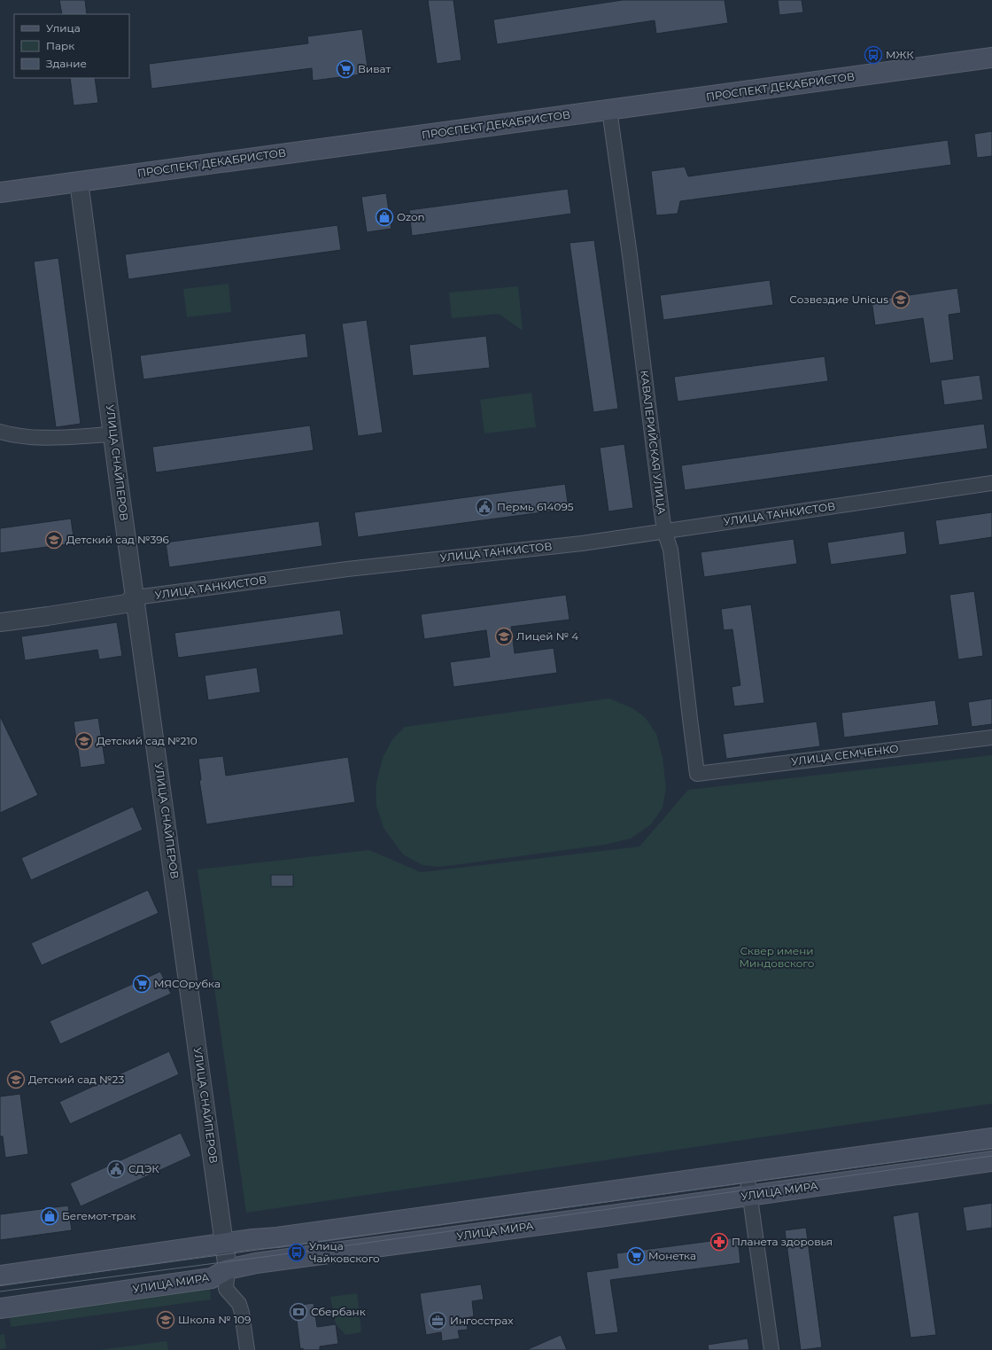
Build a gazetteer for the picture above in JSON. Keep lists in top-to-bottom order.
{
  "streets": {
    "main road": ["ПРОСПЕКТ ДЕКАБРИСТОВ", "УЛИЦА МИРА"],
    "street": [
      "КАВАЛЕРИЙСКАЯ УЛИЦА",
      "УЛИЦА СНАЙПЕРОВ",
      "УЛИЦА ТАНКИСТОВ",
      "УЛИЦА СЕМЧЕНКО"
    ]
  },
  "crossings": [
    ["ПРОСПЕКТ ДЕКАБРИСТОВ", "КАВАЛЕРИЙСКАЯ УЛИЦА"],
    ["ПРОСПЕКТ ДЕКАБРИСТОВ", "УЛИЦА СНАЙПЕРОВ"],
    ["КАВАЛЕРИЙСКАЯ УЛИЦА", "УЛИЦА ТАНКИСТОВ"],
    ["КАВАЛЕРИЙСКАЯ УЛИЦА", "УЛИЦА СЕМЧЕНКО"],
    ["УЛИЦА СНАЙПЕРОВ", "УЛИЦА ТАНКИСТОВ"],
    ["УЛИЦА СНАЙПЕРОВ", "УЛИЦА МИРА"]
  ],
  "parks": ["Сквер имени Миндовского"],
  "places": {
    "bus stop": ["МЖК", "Улица Чайковского"],
    "supermarket": ["Виват", "МЯСОрубка", "Монетка"],
    "shop": ["Ozon", "Бегемот-трак"],
    "school or university": [
      "Созвездие Unicus",
      "Детский сад №396",
      "Лицей № 4",
      "Детский сад №210",
      "Детский сад №23",
      "Школа № 109"
    ],
    "public building": ["Пермь 614095", "СДЭК"],
    "pharmacy": ["Планета здоровья"],
    "bank": ["Сбербанк"],
    "office": ["Ингосстрах"]
  },
  "legend": ["Улица", "Парк", "Здание"]
}
